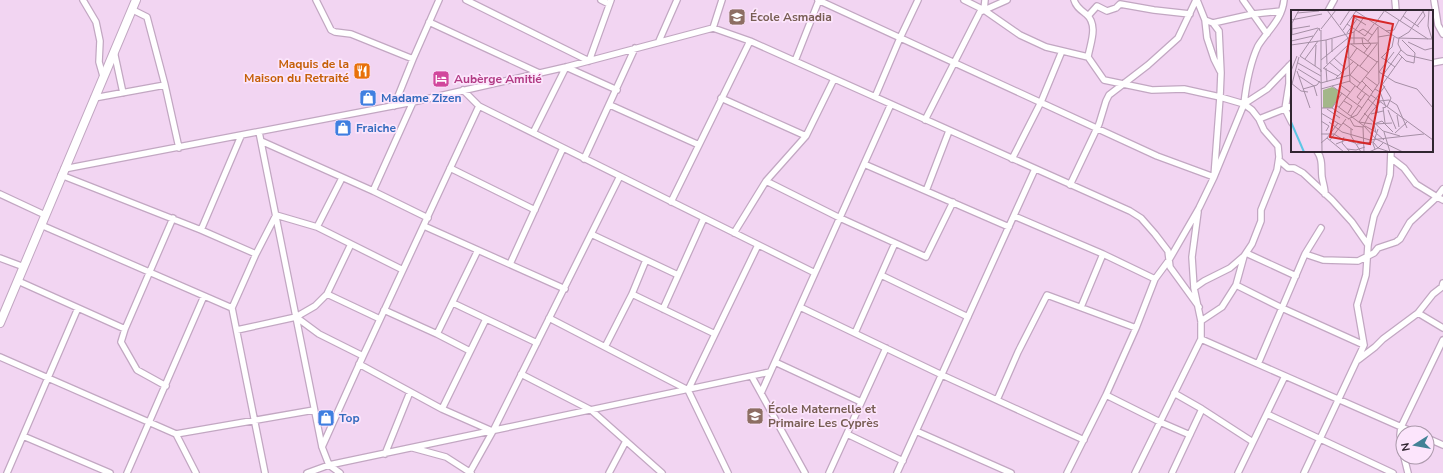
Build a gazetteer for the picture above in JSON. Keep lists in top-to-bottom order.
{
  "places": {
    "school or university": ["École Asmadia", "École Maternelle et Primaire Les Cyprès"],
    "restaurant": ["Maquis de la Maison du Retraité"],
    "hotel": ["Aubèrge Amitié"],
    "shop": ["Madame Zizen", "Fraiche", "Top"]
  },
  "north": "left"
}
